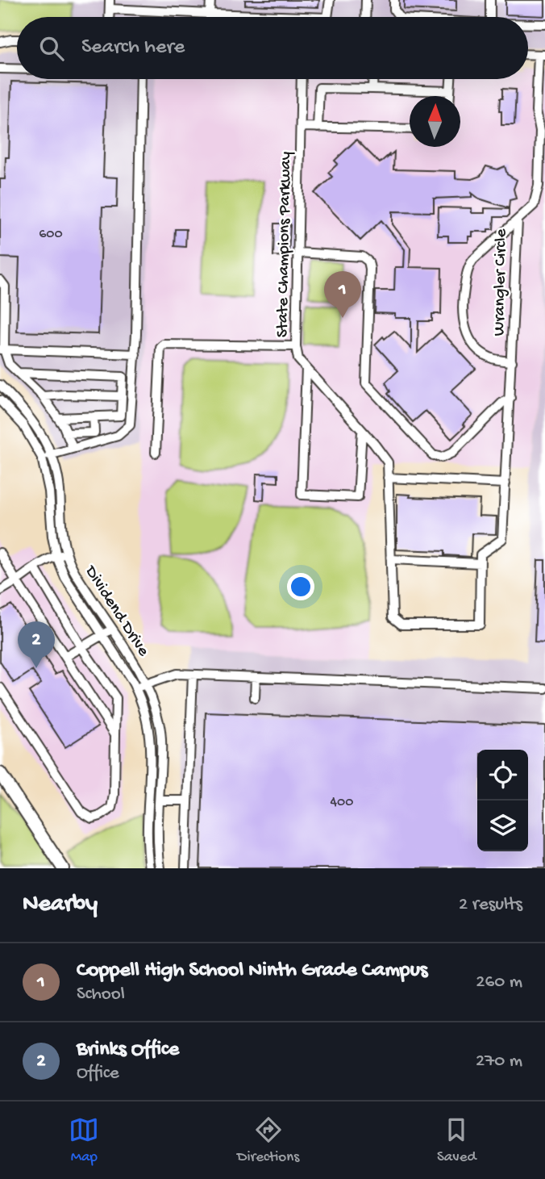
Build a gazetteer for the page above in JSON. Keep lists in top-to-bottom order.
{
  "streets": {
    "street": ["State Champions Parkway", "Wrangler Circle", "Dividend Drive"]
  },
  "crossings": [
    ["State Champions Parkway", "Wrangler Circle"]
  ],
  "house_numbers": ["600", "400"],
  "north": "top",
  "page": {
    "search": "Search here",
    "pins": ["1", "2"],
    "heading": ["Nearby", "2 results"],
    "list": [
      {
        "mark": "1",
        "name": "Coppell High School Ninth Grade Campus",
        "note": "School",
        "value": "260 m"
      },
      {
        "mark": "2",
        "name": "Brinks Office",
        "note": "Office",
        "value": "270 m"
      }
    ],
    "nav": ["Map", "Directions", "Saved"]
  }
}
